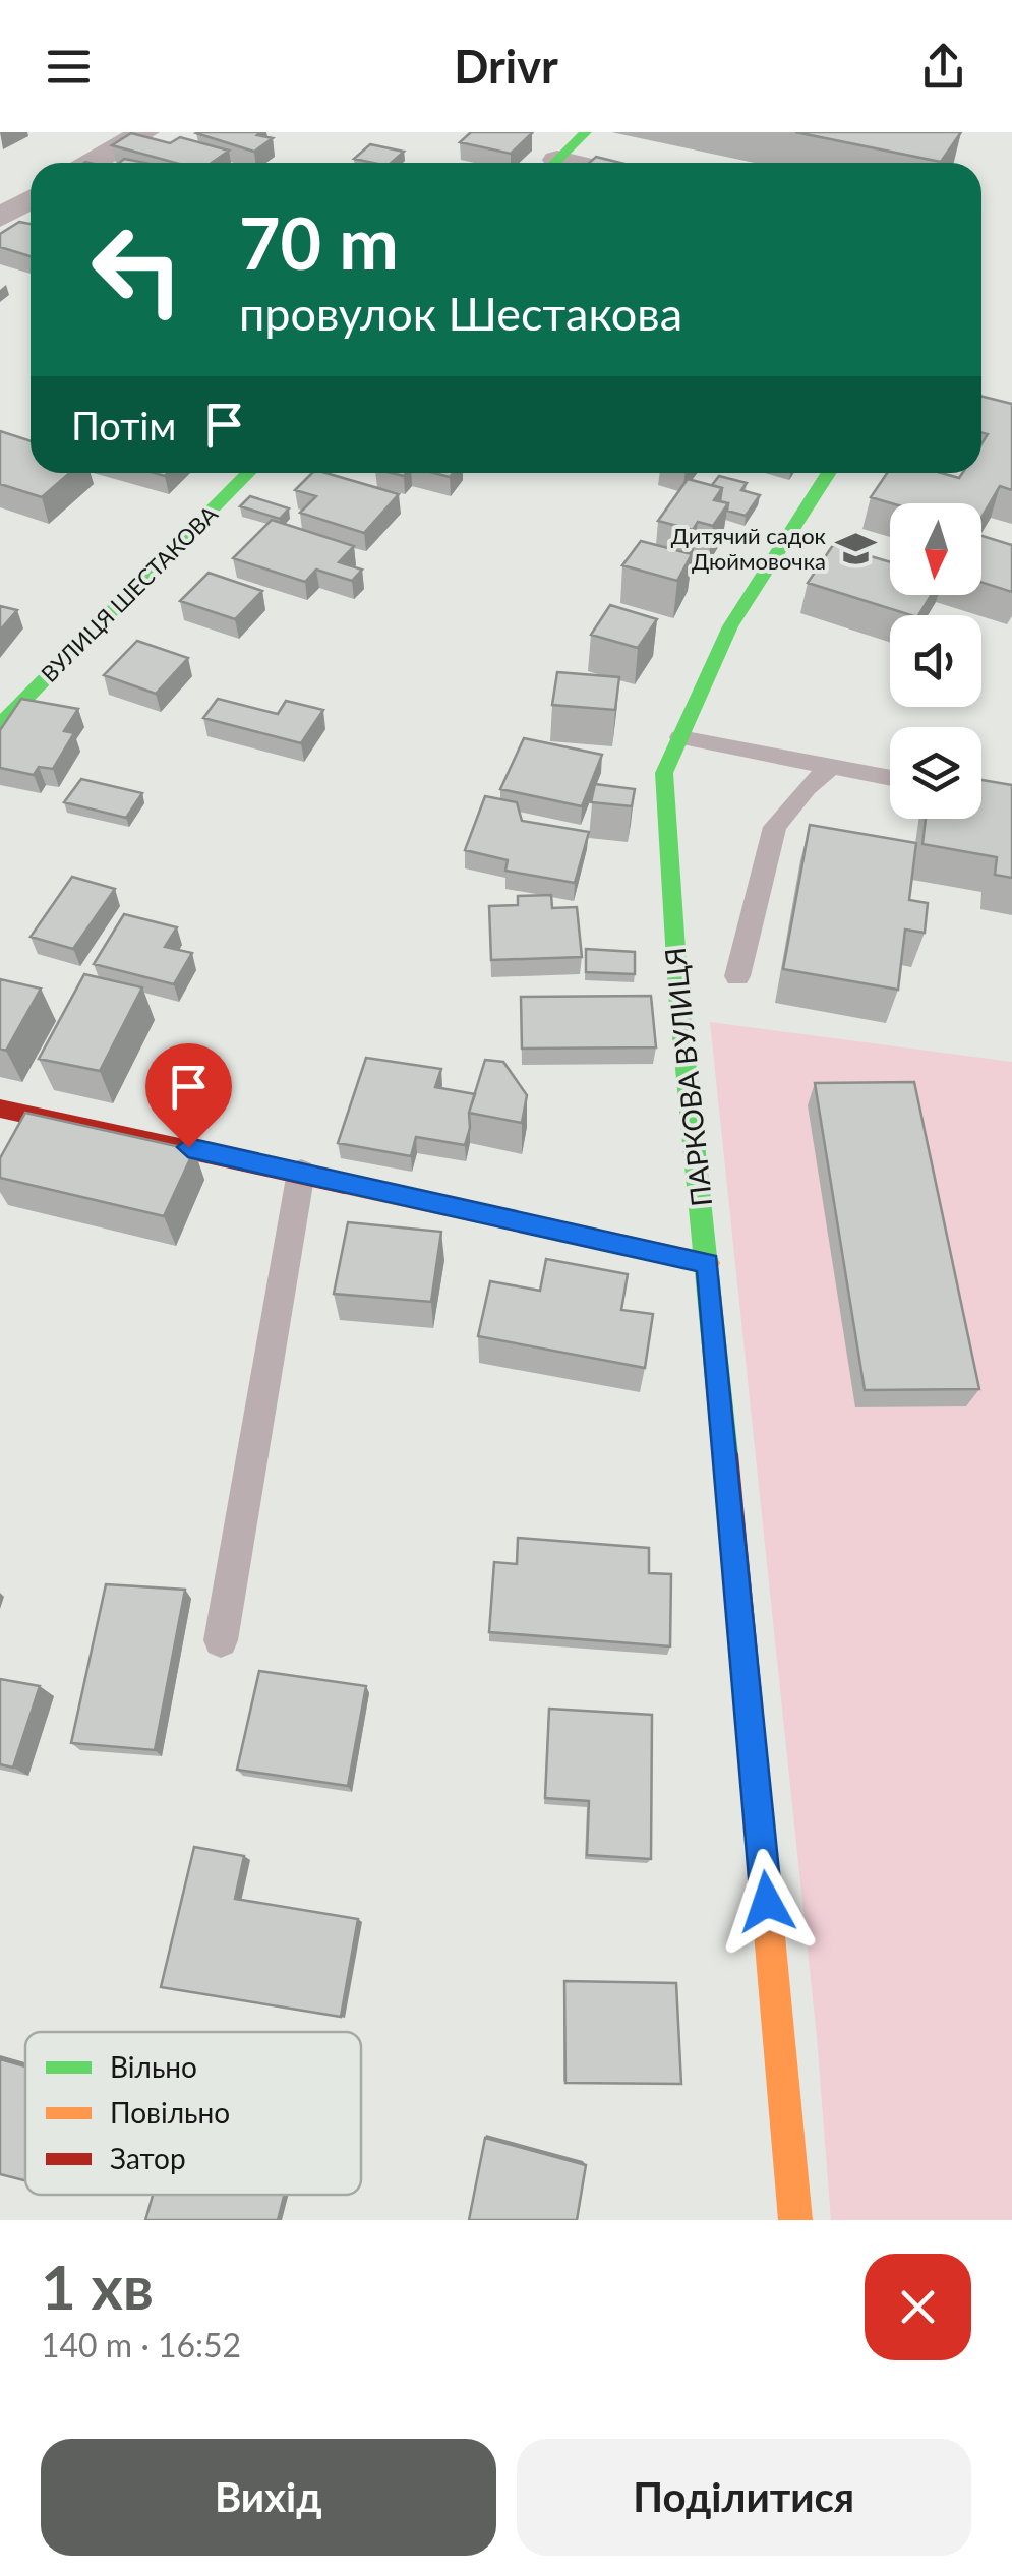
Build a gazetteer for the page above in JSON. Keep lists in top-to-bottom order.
{
  "streets": {
    "street": ["ВУЛИЦЯ ШЕСТАКОВА", "ПАРКОВА ВУЛИЦЯ"]
  },
  "places": {
    "school or university": ["Дитячий садок Дюймовочка"]
  },
  "legend": ["Вільно", "Повільно", "Затор"],
  "north": "bottom",
  "page": {
    "header": "Drivr",
    "turn": ["70 m", "провулок Шестакова"],
    "then": "Потім",
    "heading": ["1 хв", "140 m · 16:52"],
    "buttons": ["Вихід", "Поділитися"]
  }
}
